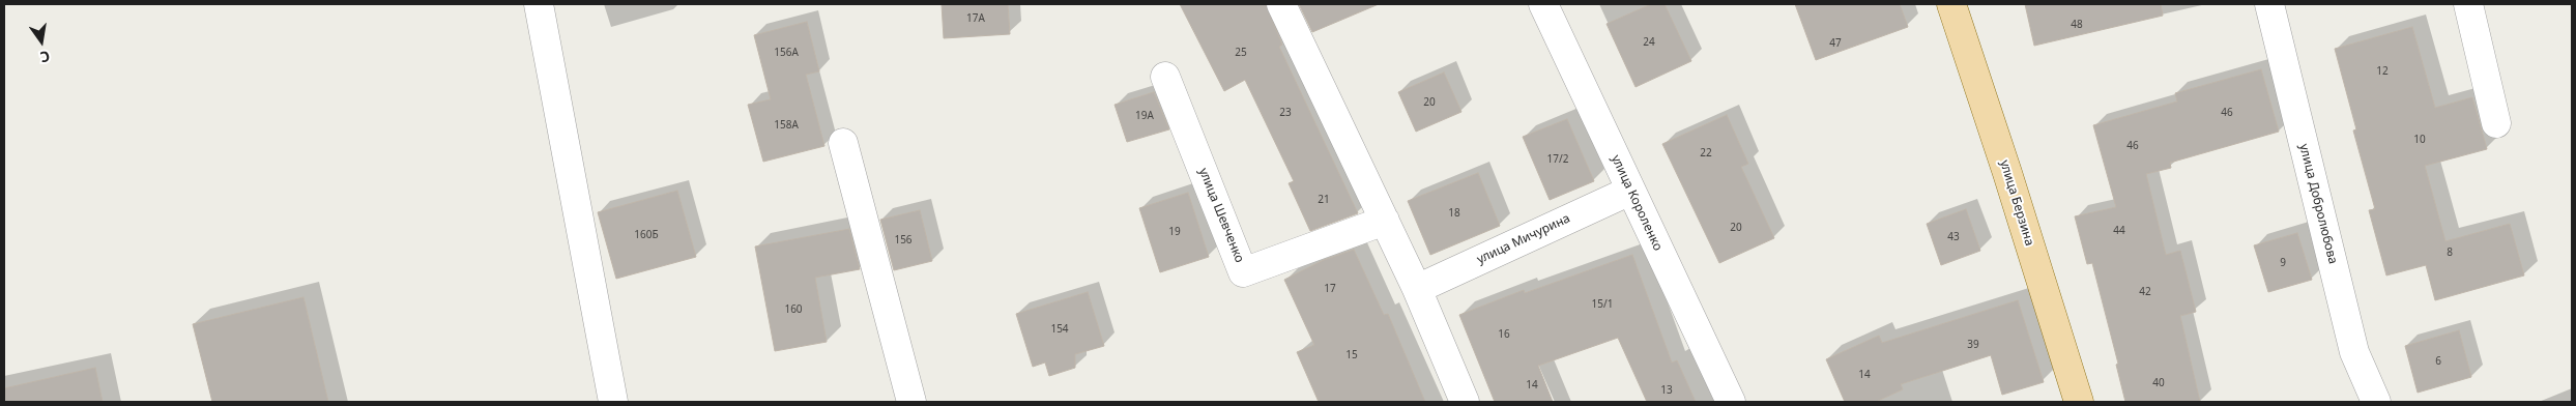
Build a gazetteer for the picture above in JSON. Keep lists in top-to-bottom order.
{
  "streets": {
    "main road": ["улица Берзина"],
    "street": [
      "улица Короленко",
      "улица Добролюбова",
      "улица Шевченко",
      "улица Мичурина"
    ]
  },
  "crossings": [
    ["улица Короленко", "улица Мичурина"]
  ],
  "house_numbers": [
    "17А",
    "48",
    "24",
    "47",
    "156А",
    "25",
    "12",
    "20",
    "23",
    "46",
    "19А",
    "158А",
    "10",
    "46",
    "22",
    "17/2",
    "21",
    "18",
    "20",
    "44",
    "19",
    "160Б",
    "43",
    "156",
    "8",
    "9",
    "17",
    "42",
    "15/1",
    "160",
    "154",
    "16",
    "39",
    "15",
    "6",
    "14",
    "40",
    "14",
    "13"
  ],
  "north": "bottom"
}
